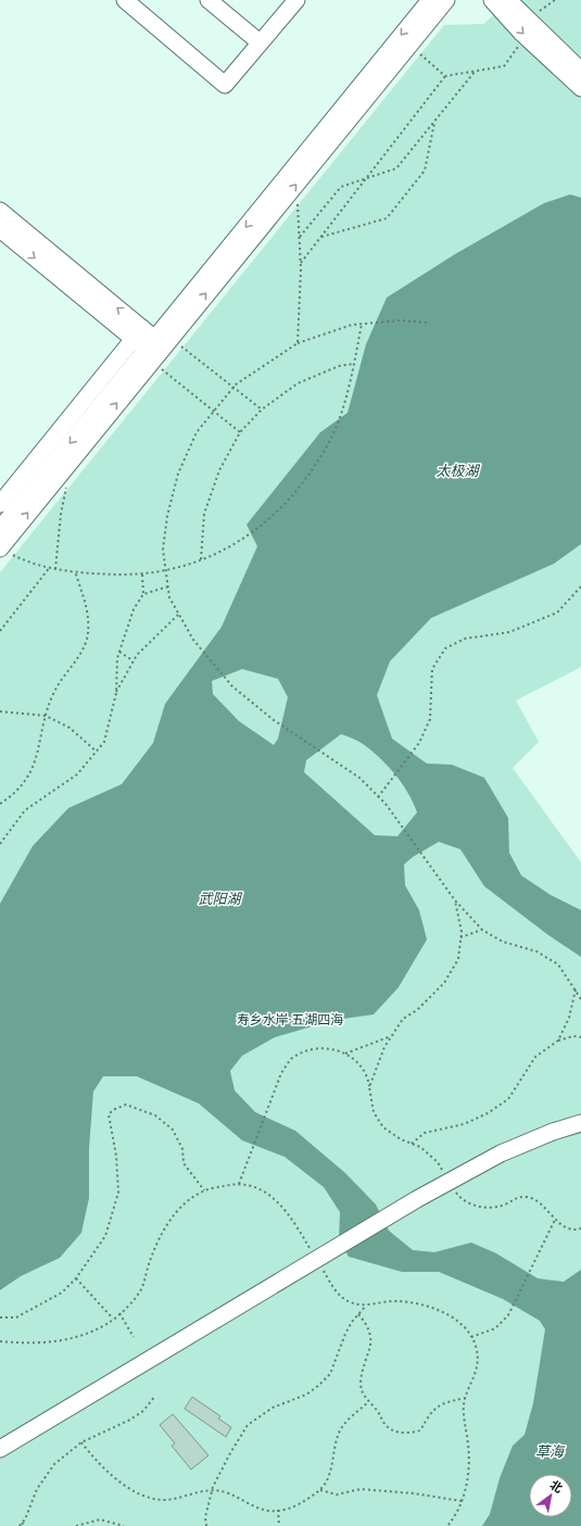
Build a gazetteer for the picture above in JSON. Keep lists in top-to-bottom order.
{
  "water": ["太极湖", "武阳湖", "草海"],
  "parks": ["寿乡水岸·五湖四海"],
  "north": "top right"
}
